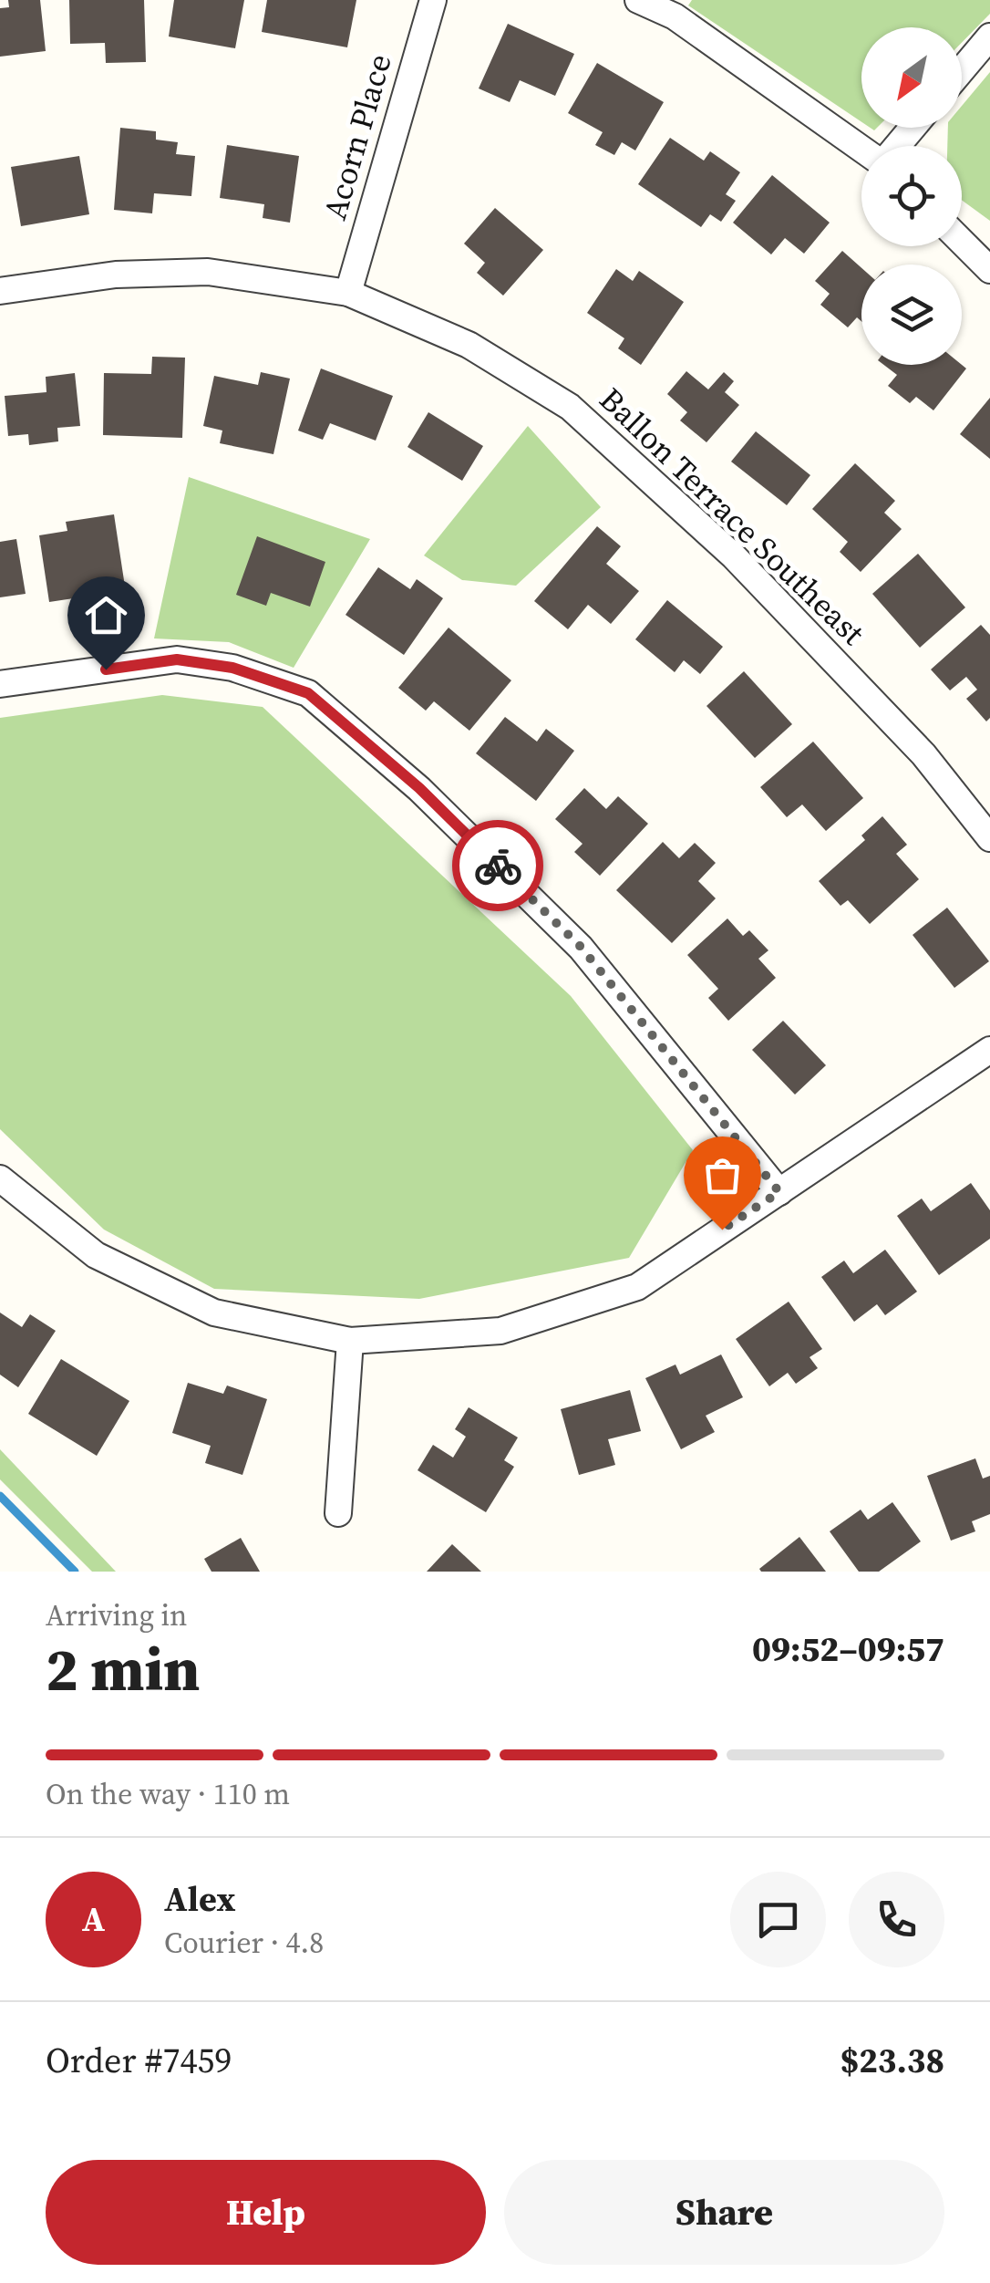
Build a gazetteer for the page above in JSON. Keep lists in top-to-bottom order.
{
  "streets": {
    "street": ["Acorn Place", "Ballon Terrace Southeast"]
  },
  "crossings": [
    ["Acorn Place", "Ballon Terrace Southeast"]
  ],
  "north": "bottom left",
  "page": {
    "heading": ["2 min", "Arriving in", "09:52–09:57"],
    "panel": [
      "Alex",
      "Courier · 4.8",
      "Order #7459",
      "$23.38"
    ],
    "bar": "On the way · 110 m",
    "round": "A",
    "buttons": ["Help", "Share"]
  }
}
